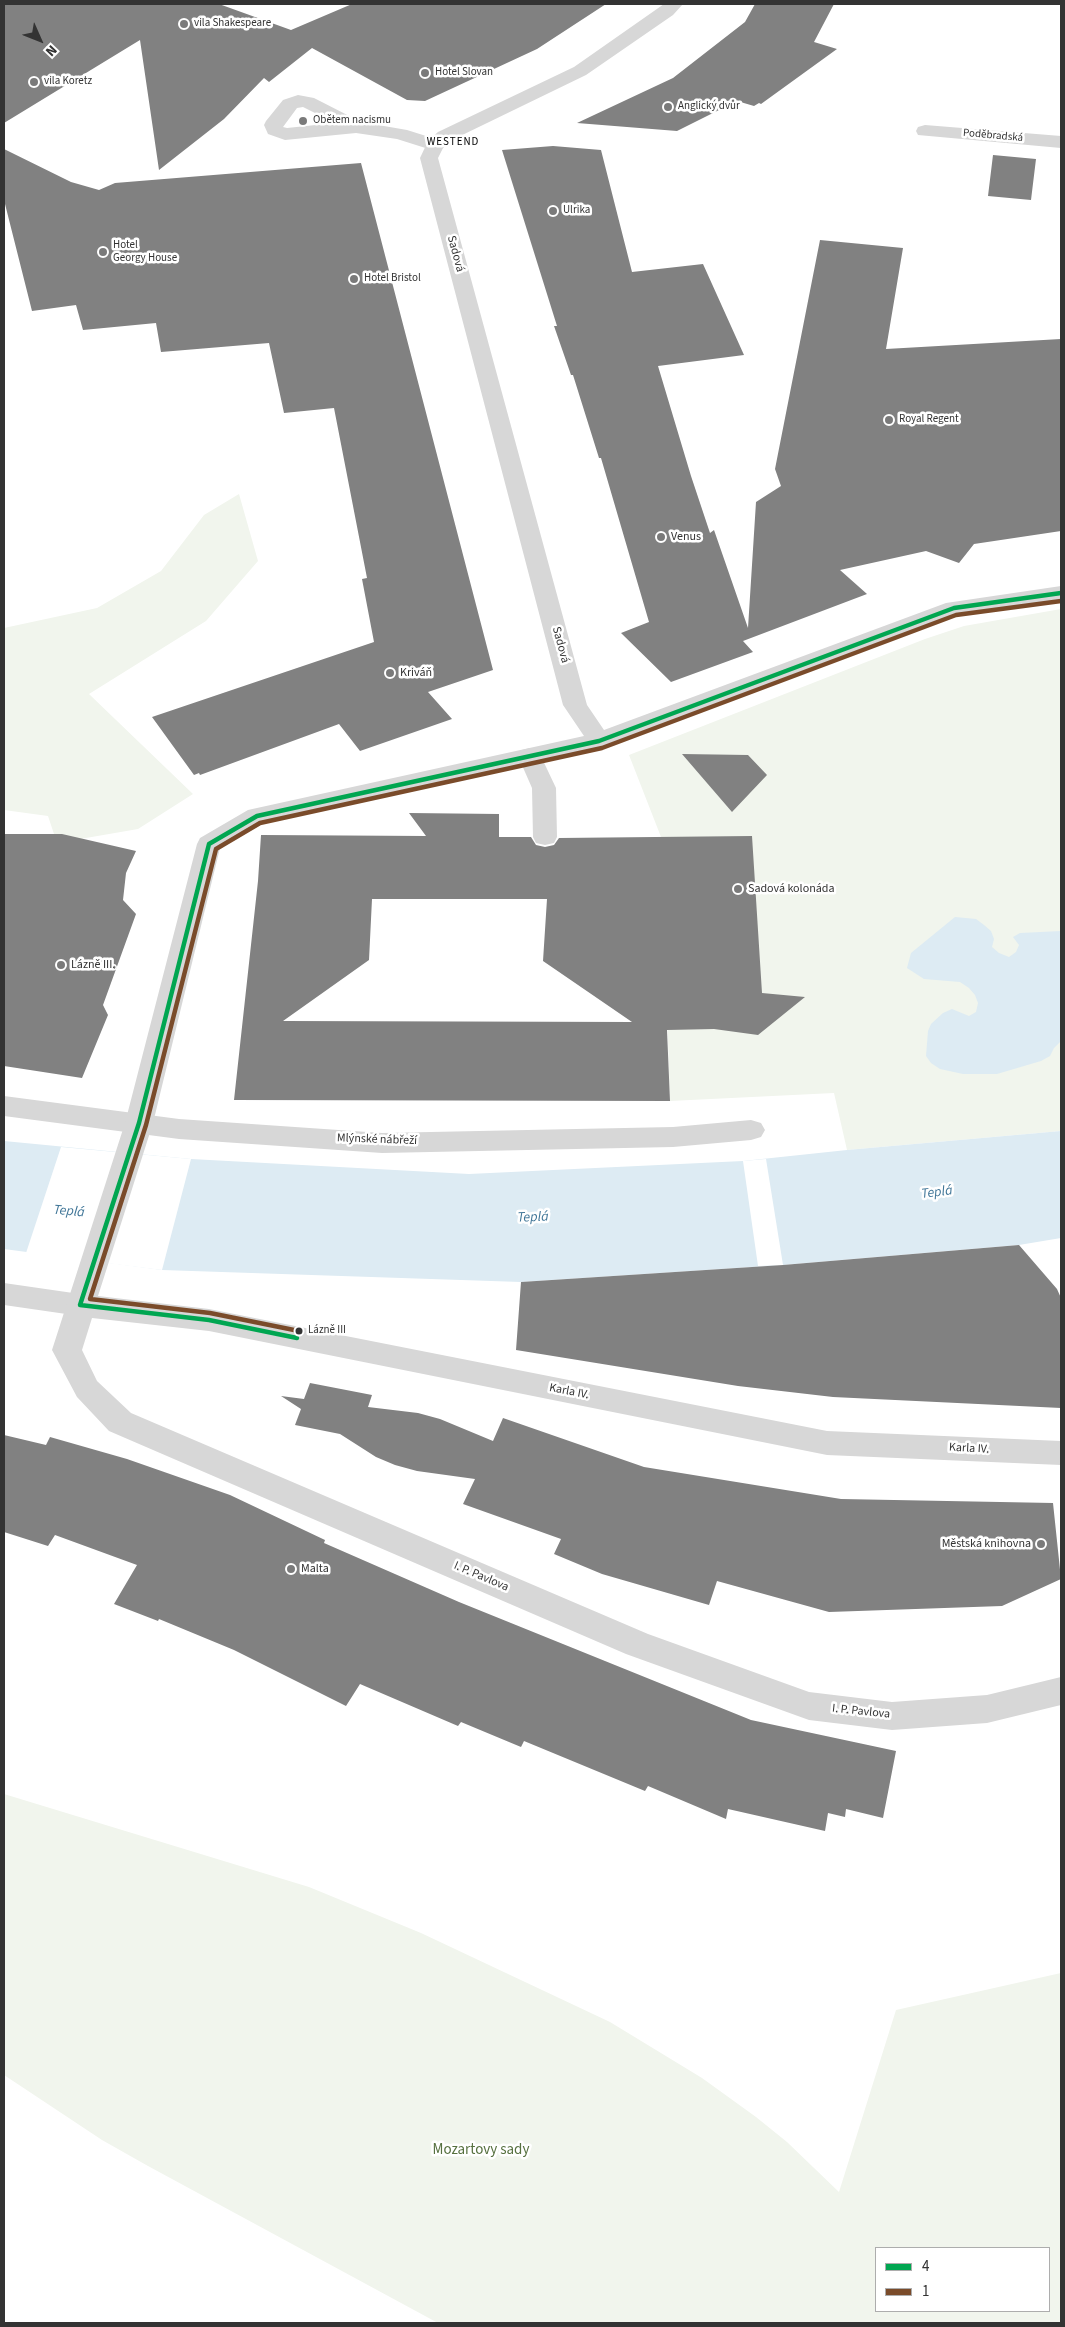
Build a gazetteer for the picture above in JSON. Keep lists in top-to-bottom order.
{
  "streets": {
    "street": [
      "Poděbradská",
      "Sadová",
      "Mlýnské nábřeží",
      "Karla IV.",
      "I. P. Pavlova"
    ]
  },
  "crossings": [
    ["Mlýnské nábřeží", "I. P. Pavlova"],
    ["Karla IV.", "I. P. Pavlova"]
  ],
  "districts": ["WESTEND"],
  "water": ["Teplá"],
  "parks": ["Mozartovy sady"],
  "places": [
    "vila Shakespeare",
    "Hotel Slovan",
    "vila Koretz",
    "Anglický dvůr",
    "Obětem nacismu",
    "Ulrika",
    "Hotel Georgy House",
    "Hotel Bristol",
    "Royal Regent",
    "Venus",
    "Kriváň",
    "Sadová kolonáda",
    "Lázně III.",
    "Lázně III",
    "Městská knihovna",
    "Malta"
  ],
  "lines": ["transit line 4", "transit line 1"],
  "legend": ["4", "1"],
  "north": "bottom right"
}
